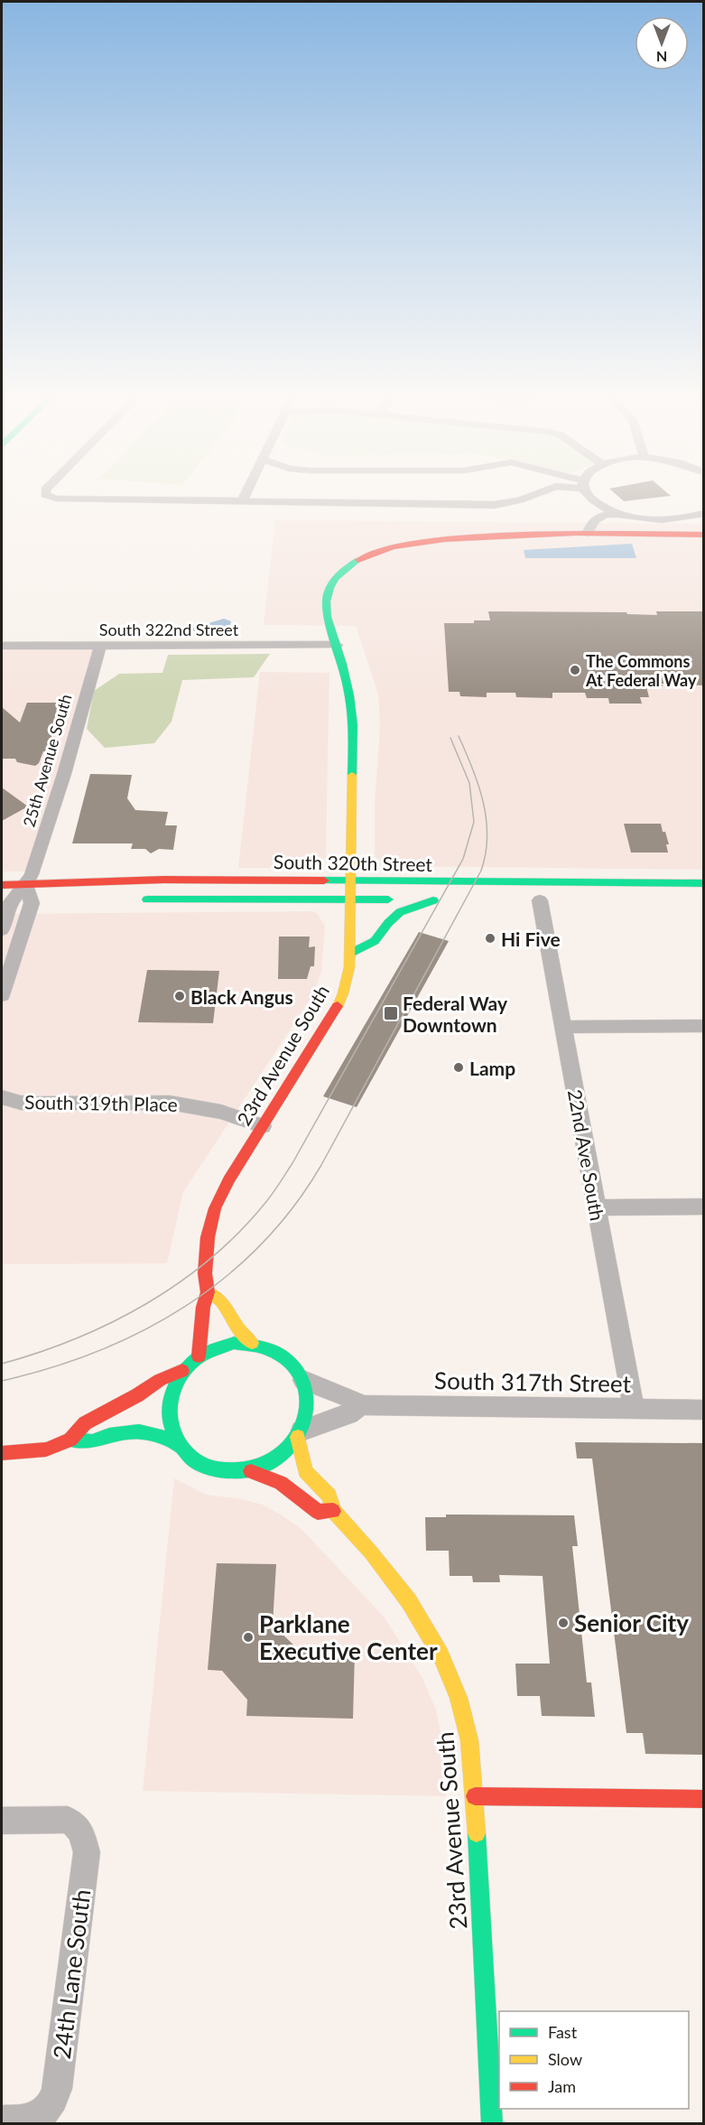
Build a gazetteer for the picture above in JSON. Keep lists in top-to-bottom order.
{
  "streets": {
    "main road": ["South 320th Street", "23rd Avenue South"],
    "street": [
      "South 322nd Street",
      "25th Avenue South",
      "South 319th Place",
      "22nd Ave South",
      "South 317th Street",
      "24th Lane South"
    ]
  },
  "crossings": [
    ["South 322nd Street", "25th Avenue South"],
    ["South 322nd Street", "23rd Avenue South"],
    ["25th Avenue South", "South 320th Street"],
    ["South 320th Street", "23rd Avenue South"],
    ["23rd Avenue South", "South 319th Place"],
    ["23rd Avenue South", "South 317th Street"],
    ["22nd Ave South", "South 317th Street"]
  ],
  "places": {
    "other": [
      "The Commons At Federal Way",
      "Hi Five",
      "Black Angus",
      "Lamp",
      "Senior City",
      "Parklane Executive Center"
    ],
    "transit": ["Federal Way Downtown"]
  },
  "legend": ["Fast", "Slow", "Jam"],
  "north": "bottom"
}
